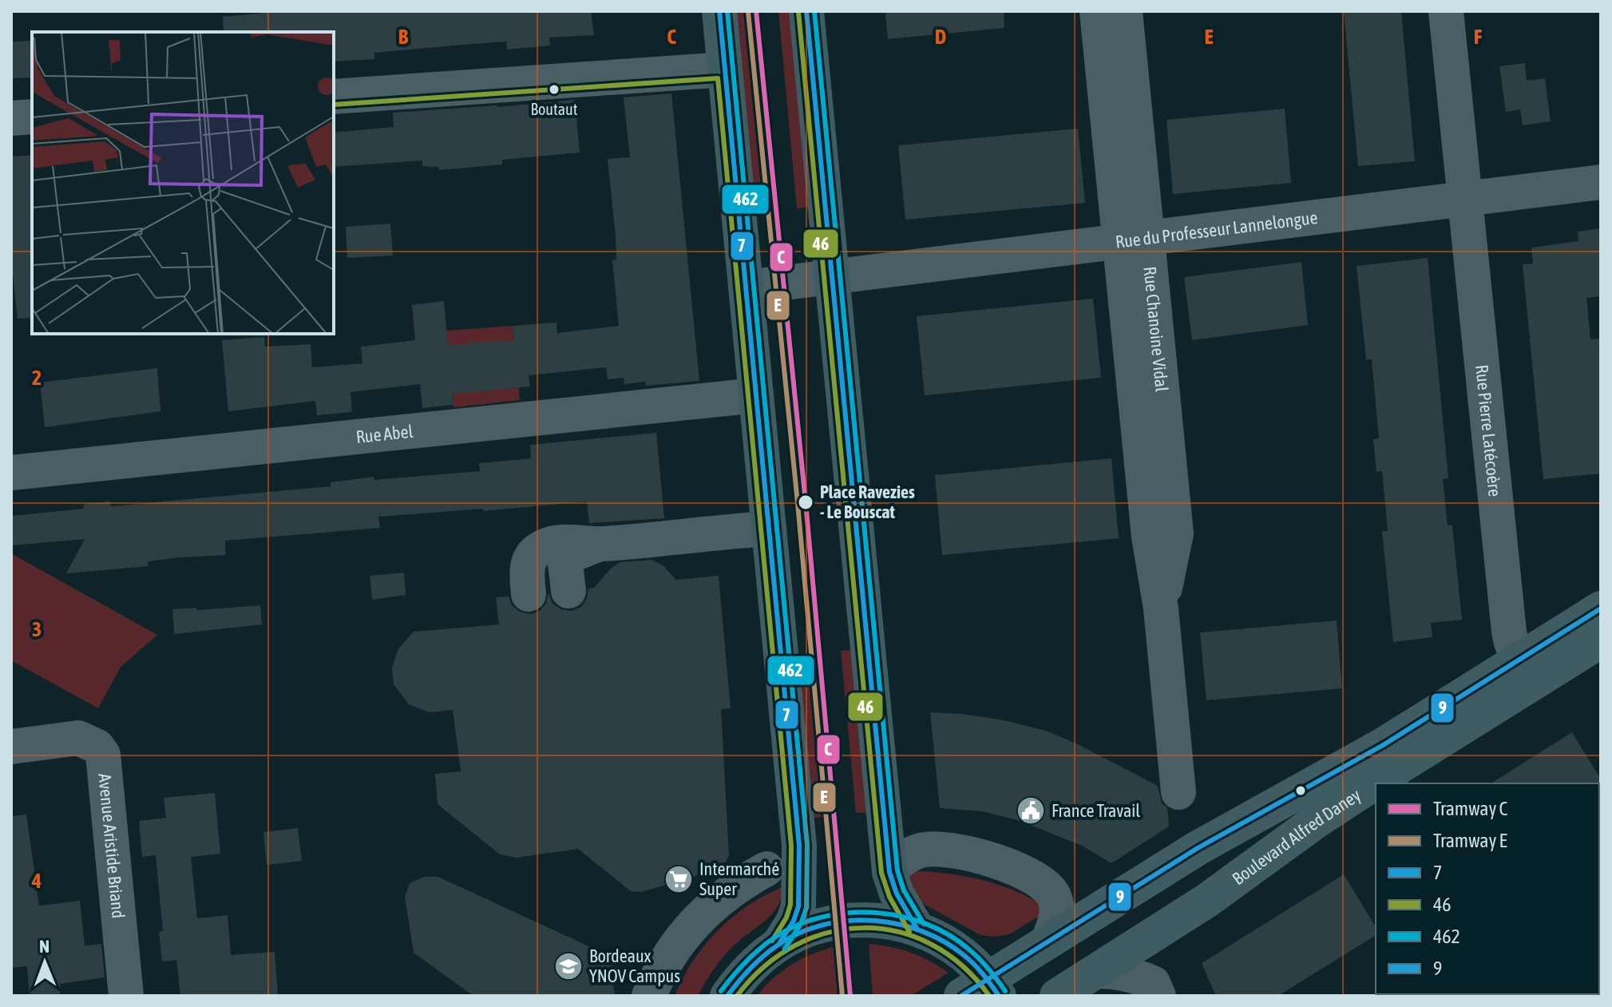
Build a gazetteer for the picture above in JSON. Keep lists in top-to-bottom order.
{
  "streets": {
    "main road": ["Boulevard Alfred Daney"],
    "street": [
      "Rue du Professeur Lannelongue",
      "Rue Chanoine Vidal",
      "Rue Pierre Latécoère",
      "Rue Abel",
      "Avenue Aristide Briand"
    ]
  },
  "crossings": [
    ["Rue du Professeur Lannelongue", "Rue Chanoine Vidal"],
    ["Rue du Professeur Lannelongue", "Rue Pierre Latécoère"],
    ["Rue Pierre Latécoère", "Boulevard Alfred Daney"]
  ],
  "places": {
    "other": ["Boutaut", "Place Ravezies - Le Bouscat"],
    "public building": ["France Travail"],
    "supermarket": ["Intermarché Super"],
    "school or university": ["Bordeaux YNOV Campus"]
  },
  "lines": [
    "tram line C",
    "transit line 7",
    "transit line 462",
    "tram line E",
    "transit line 46",
    "transit line 9"
  ],
  "legend": [
    "Tramway C",
    "Tramway E",
    "7",
    "46",
    "462",
    "9"
  ],
  "north": "top",
  "grid": {
    "columns": [
      "B",
      "C",
      "D",
      "E",
      "F"
    ],
    "rows": ["2", "3", "4"]
  }
}
